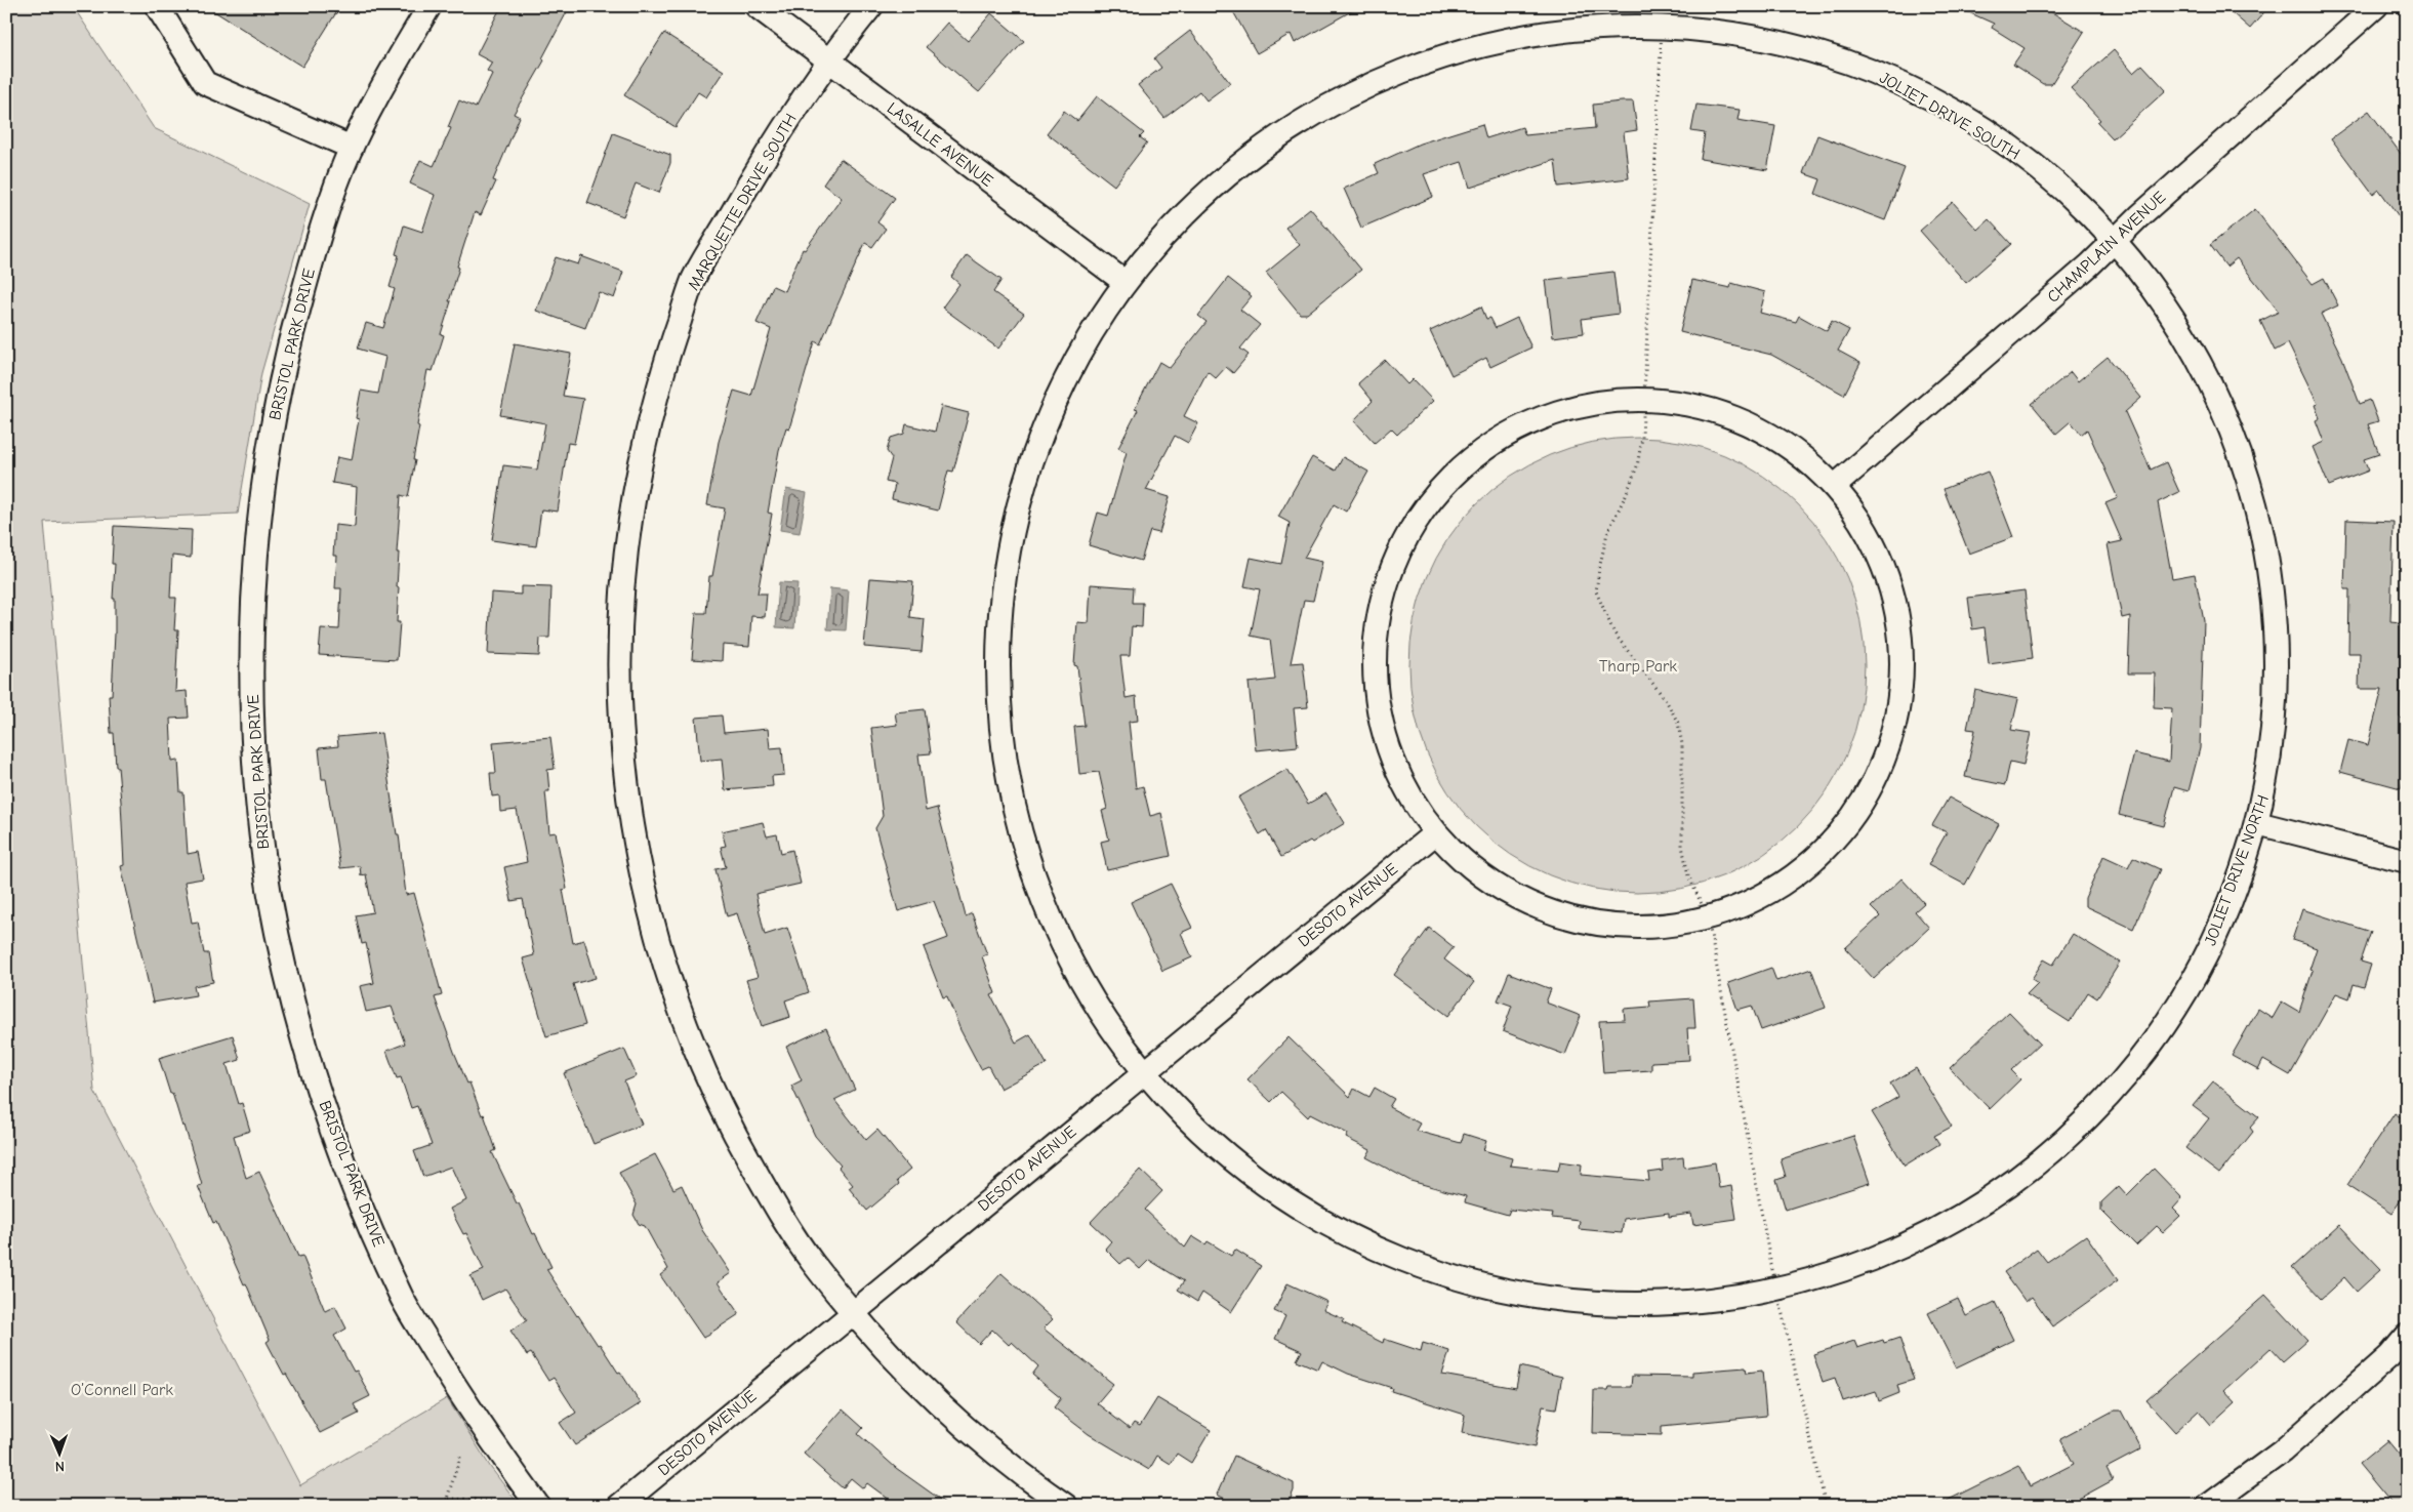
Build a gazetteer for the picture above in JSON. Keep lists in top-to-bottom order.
{
  "streets": {
    "street": [
      "JOLIET DRIVE SOUTH",
      "LASALLE AVENUE",
      "MARQUETTE DRIVE SOUTH",
      "CHAMPLAIN AVENUE",
      "BRISTOL PARK DRIVE",
      "JOLIET DRIVE NORTH",
      "DESOTO AVENUE"
    ]
  },
  "crossings": [
    ["JOLIET DRIVE SOUTH", "LASALLE AVENUE"],
    ["JOLIET DRIVE SOUTH", "CHAMPLAIN AVENUE"],
    ["JOLIET DRIVE SOUTH", "JOLIET DRIVE NORTH"],
    ["JOLIET DRIVE SOUTH", "DESOTO AVENUE"],
    ["LASALLE AVENUE", "MARQUETTE DRIVE SOUTH"],
    ["MARQUETTE DRIVE SOUTH", "DESOTO AVENUE"],
    ["CHAMPLAIN AVENUE", "JOLIET DRIVE NORTH"],
    ["JOLIET DRIVE NORTH", "DESOTO AVENUE"]
  ],
  "parks": ["Tharp Park", "O’Connell Park"],
  "north": "bottom"
}
